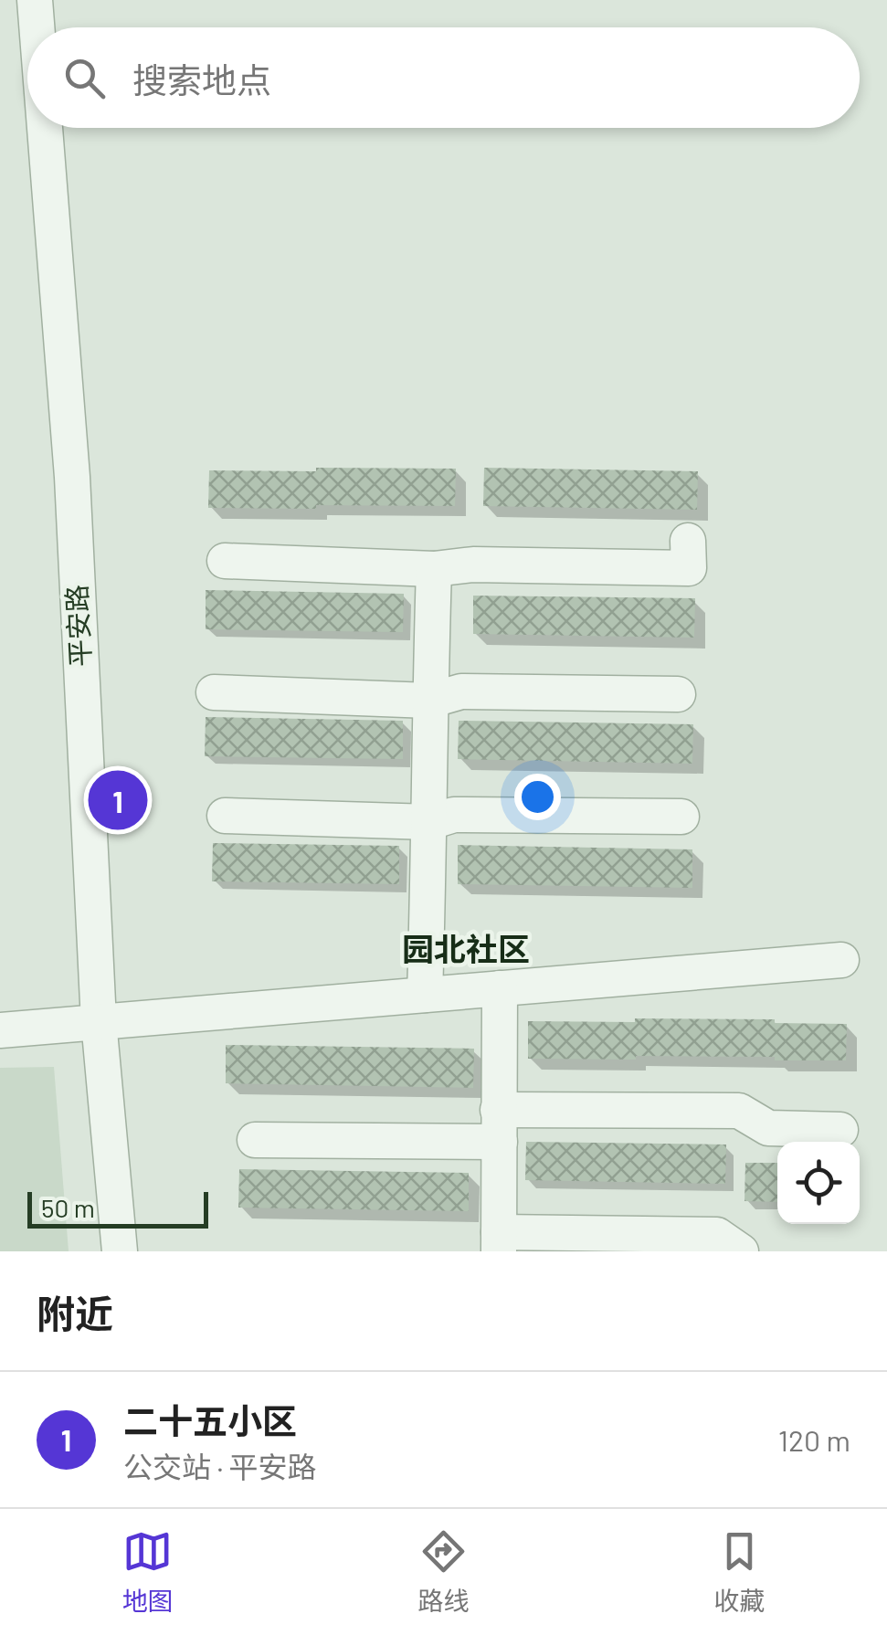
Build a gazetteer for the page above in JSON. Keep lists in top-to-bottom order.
{
  "streets": {
    "street": ["平安路"]
  },
  "districts": ["园北社区"],
  "scale_bar": "50 m",
  "page": {
    "search": "搜索地点",
    "pins": "1",
    "scale": "50 m",
    "heading": "附近",
    "list": [
      {
        "mark": "1",
        "name": "二十五小区",
        "note": "公交站 · 平安路",
        "value": "120 m"
      }
    ],
    "nav": ["地图", "路线", "收藏"]
  }
}
